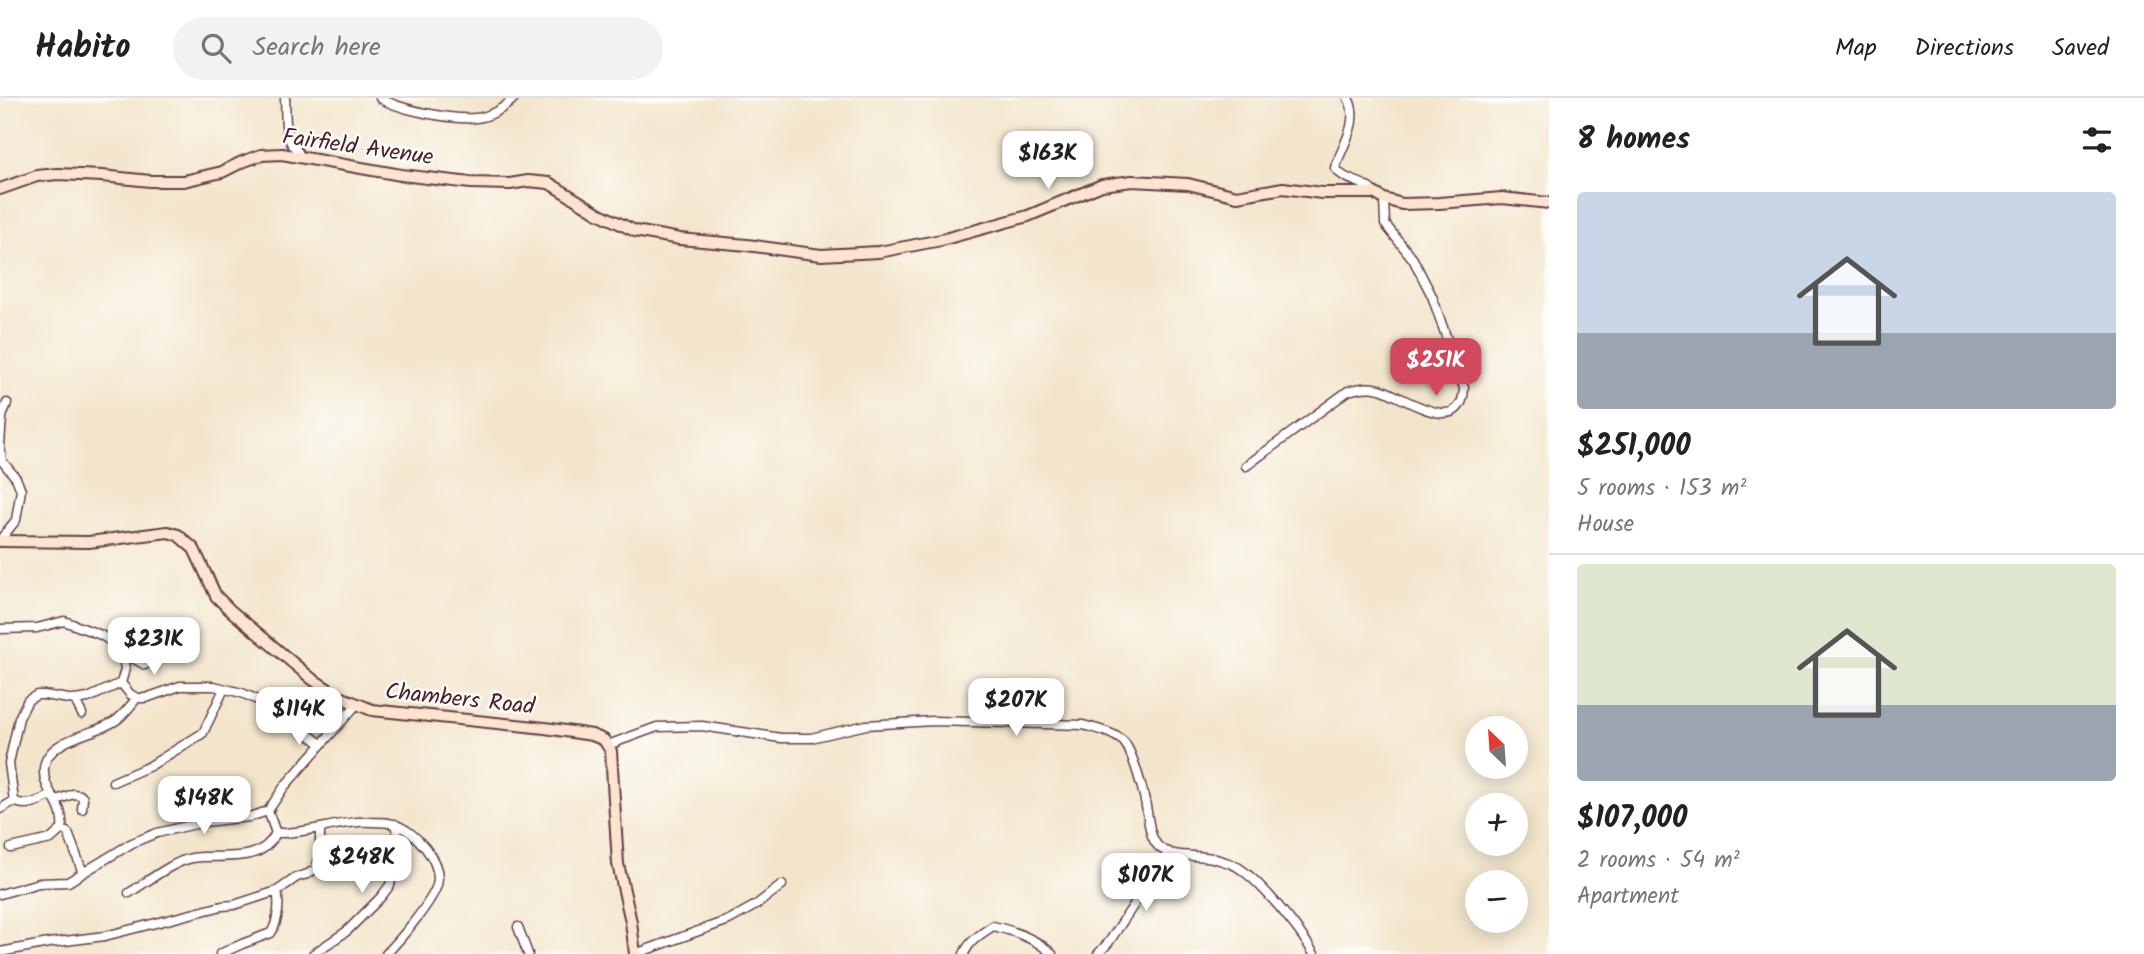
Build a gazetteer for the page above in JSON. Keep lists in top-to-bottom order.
{
  "streets": {
    "street": ["Fairfield Avenue", "Chambers Road"]
  },
  "north": "top left",
  "page": {
    "header": "Habito",
    "search": "Search here",
    "nav": ["Map", "Directions", "Saved"],
    "heading": "8 homes",
    "price": [
      "$163K",
      "$251K",
      "$231K",
      "$207K",
      "$114K",
      "$148K",
      "$248K",
      "$107K"
    ],
    "list": [
      {
        "name": "$251,000",
        "note": "5 rooms · 153 m² · House"
      },
      {
        "name": "$107,000",
        "note": "2 rooms · 54 m² · Apartment"
      }
    ],
    "map_buttons": ["+", "−"]
  }
}
